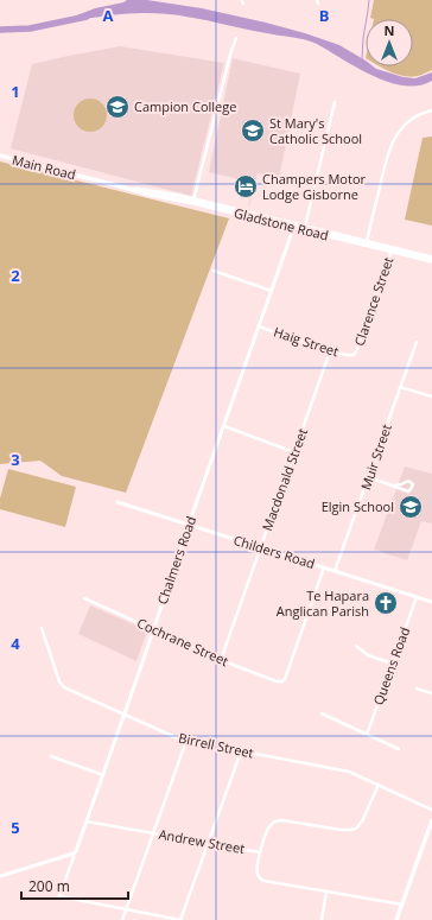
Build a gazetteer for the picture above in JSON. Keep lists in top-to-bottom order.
{
  "streets": {
    "main road": ["Main Road", "Gladstone Road"],
    "street": [
      "Clarence Street",
      "Haig Street",
      "Muir Street",
      "Macdonald Street",
      "Childers Road",
      "Chalmers Road",
      "Cochrane Street",
      "Queens Road",
      "Birrell Street",
      "Andrew Street"
    ]
  },
  "crossings": [
    ["Main Road", "Gladstone Road"],
    ["Gladstone Road", "Clarence Street"],
    ["Gladstone Road", "Chalmers Road"],
    ["Clarence Street", "Haig Street"],
    ["Haig Street", "Macdonald Street"],
    ["Haig Street", "Chalmers Road"],
    ["Muir Street", "Childers Road"],
    ["Macdonald Street", "Childers Road"],
    ["Macdonald Street", "Cochrane Street"],
    ["Childers Road", "Chalmers Road"],
    ["Childers Road", "Cochrane Street"],
    ["Childers Road", "Queens Road"],
    ["Chalmers Road", "Cochrane Street"],
    ["Chalmers Road", "Birrell Street"],
    ["Chalmers Road", "Andrew Street"]
  ],
  "places": {
    "school or university": ["Campion College", "St Mary's Catholic School", "Elgin School"],
    "hotel": ["Champers Motor Lodge Gisborne"],
    "church": ["Te Hapara Anglican Parish"]
  },
  "scale_bar": "200 m",
  "north": "top",
  "grid": {
    "columns": ["A", "B"],
    "rows": [
      "1",
      "2",
      "3",
      "4",
      "5"
    ]
  }
}
